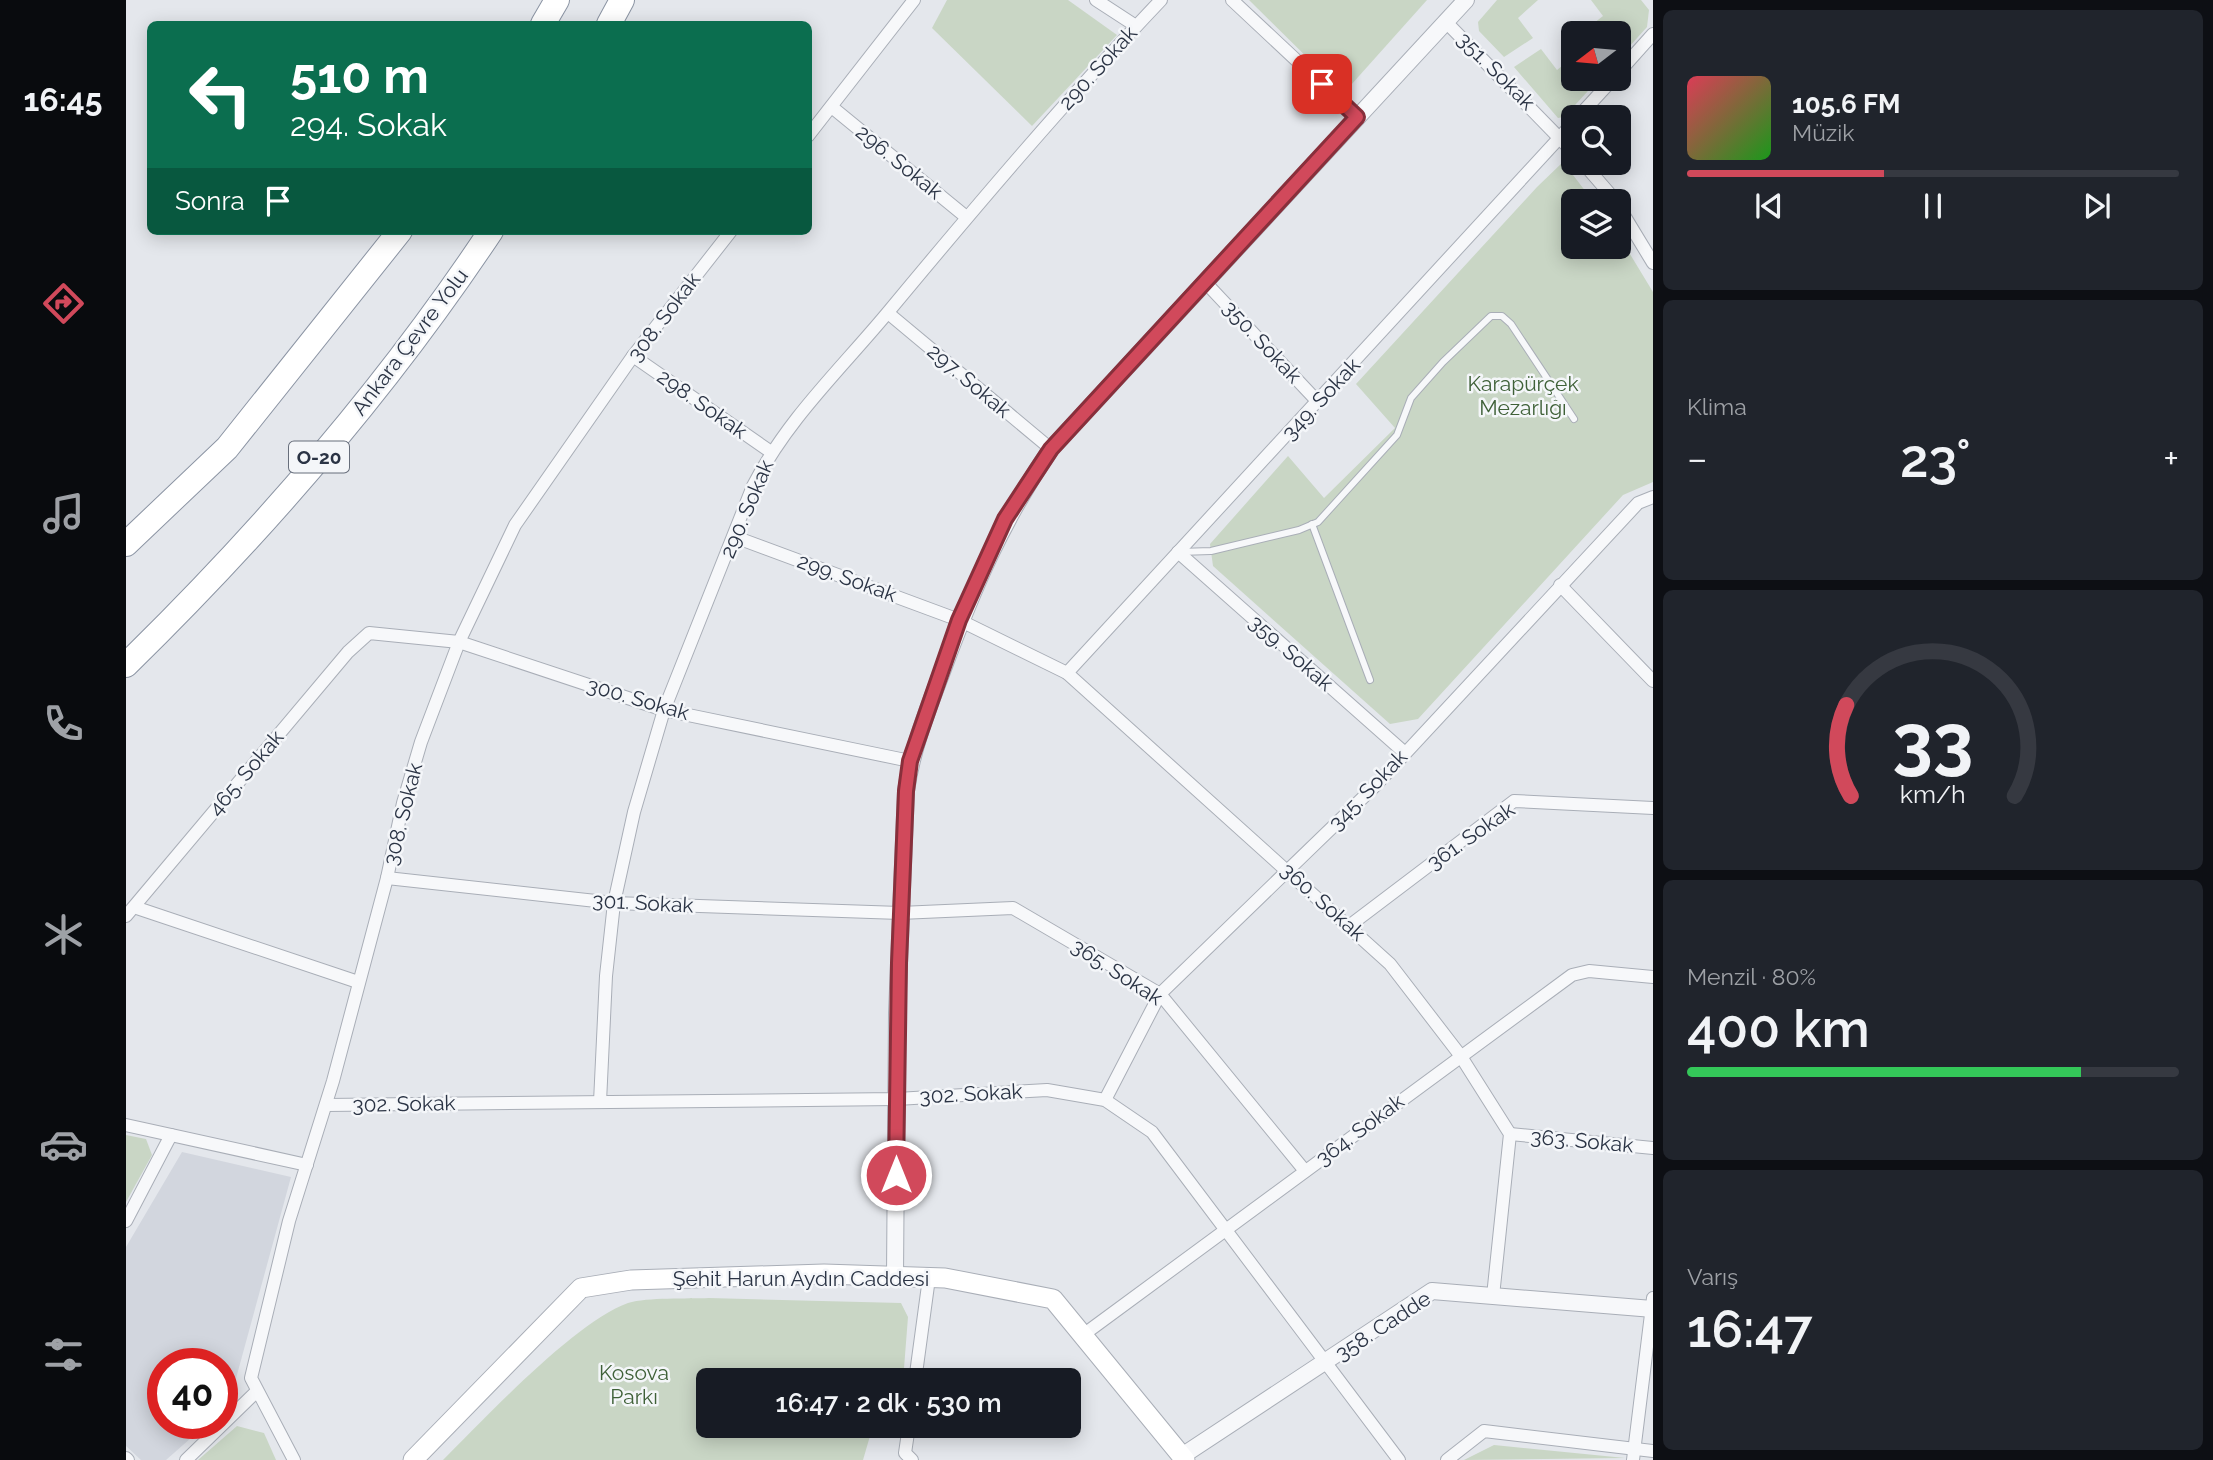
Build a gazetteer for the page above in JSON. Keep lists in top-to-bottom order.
{
  "streets": {
    "highway": ["Ankara Çevre Yolu", "O-20"],
    "main road": ["Şehit Harun Aydın Caddesi"],
    "street": [
      "290. Sokak",
      "351. Sokak",
      "296. Sokak",
      "308. Sokak",
      "350. Sokak",
      "297. Sokak",
      "349. Sokak",
      "298. Sokak",
      "299. Sokak",
      "359. Sokak",
      "300. Sokak",
      "465. Sokak",
      "345. Sokak",
      "361. Sokak",
      "360. Sokak",
      "301. Sokak",
      "365. Sokak",
      "302. Sokak",
      "364. Sokak",
      "363. Sokak",
      "358. Cadde"
    ]
  },
  "crossings": [
    ["290. Sokak", "296. Sokak"],
    ["290. Sokak", "297. Sokak"],
    ["290. Sokak", "298. Sokak"],
    ["290. Sokak", "299. Sokak"],
    ["290. Sokak", "300. Sokak"],
    ["290. Sokak", "301. Sokak"],
    ["290. Sokak", "302. Sokak"],
    ["351. Sokak", "349. Sokak"],
    ["308. Sokak", "298. Sokak"],
    ["308. Sokak", "300. Sokak"],
    ["308. Sokak", "301. Sokak"],
    ["308. Sokak", "302. Sokak"],
    ["350. Sokak", "349. Sokak"],
    ["349. Sokak", "359. Sokak"],
    ["349. Sokak", "360. Sokak"],
    ["299. Sokak", "360. Sokak"],
    ["359. Sokak", "345. Sokak"],
    ["300. Sokak", "465. Sokak"],
    ["345. Sokak", "360. Sokak"],
    ["345. Sokak", "365. Sokak"],
    ["345. Sokak", "302. Sokak"],
    ["361. Sokak", "360. Sokak"],
    ["360. Sokak", "364. Sokak"],
    ["360. Sokak", "363. Sokak"],
    ["301. Sokak", "365. Sokak"],
    ["365. Sokak", "364. Sokak"],
    ["302. Sokak", "364. Sokak"],
    ["302. Sokak", "358. Cadde"],
    ["364. Sokak", "Şehit Harun Aydın Caddesi"],
    ["Şehit Harun Aydın Caddesi", "358. Cadde"]
  ],
  "parks": ["Karapürçek Mezarlığı", "Kosova Parkı"],
  "north": "left",
  "page": {
    "tabs": "16:45",
    "turn": ["510 m", "294. Sokak"],
    "song": ["105.6 FM", "Müzik"],
    "then": "Sonra",
    "tile": [
      "Klima",
      ["Menzil · 80%", "400 km"],
      ["Varış", "16:47"]
    ],
    "heat": ["−", "23°", "+"],
    "limit": "40",
    "trip": "16:47 · 2 dk · 530 m",
    "gauge": ["33", "km/h"]
  }
}
